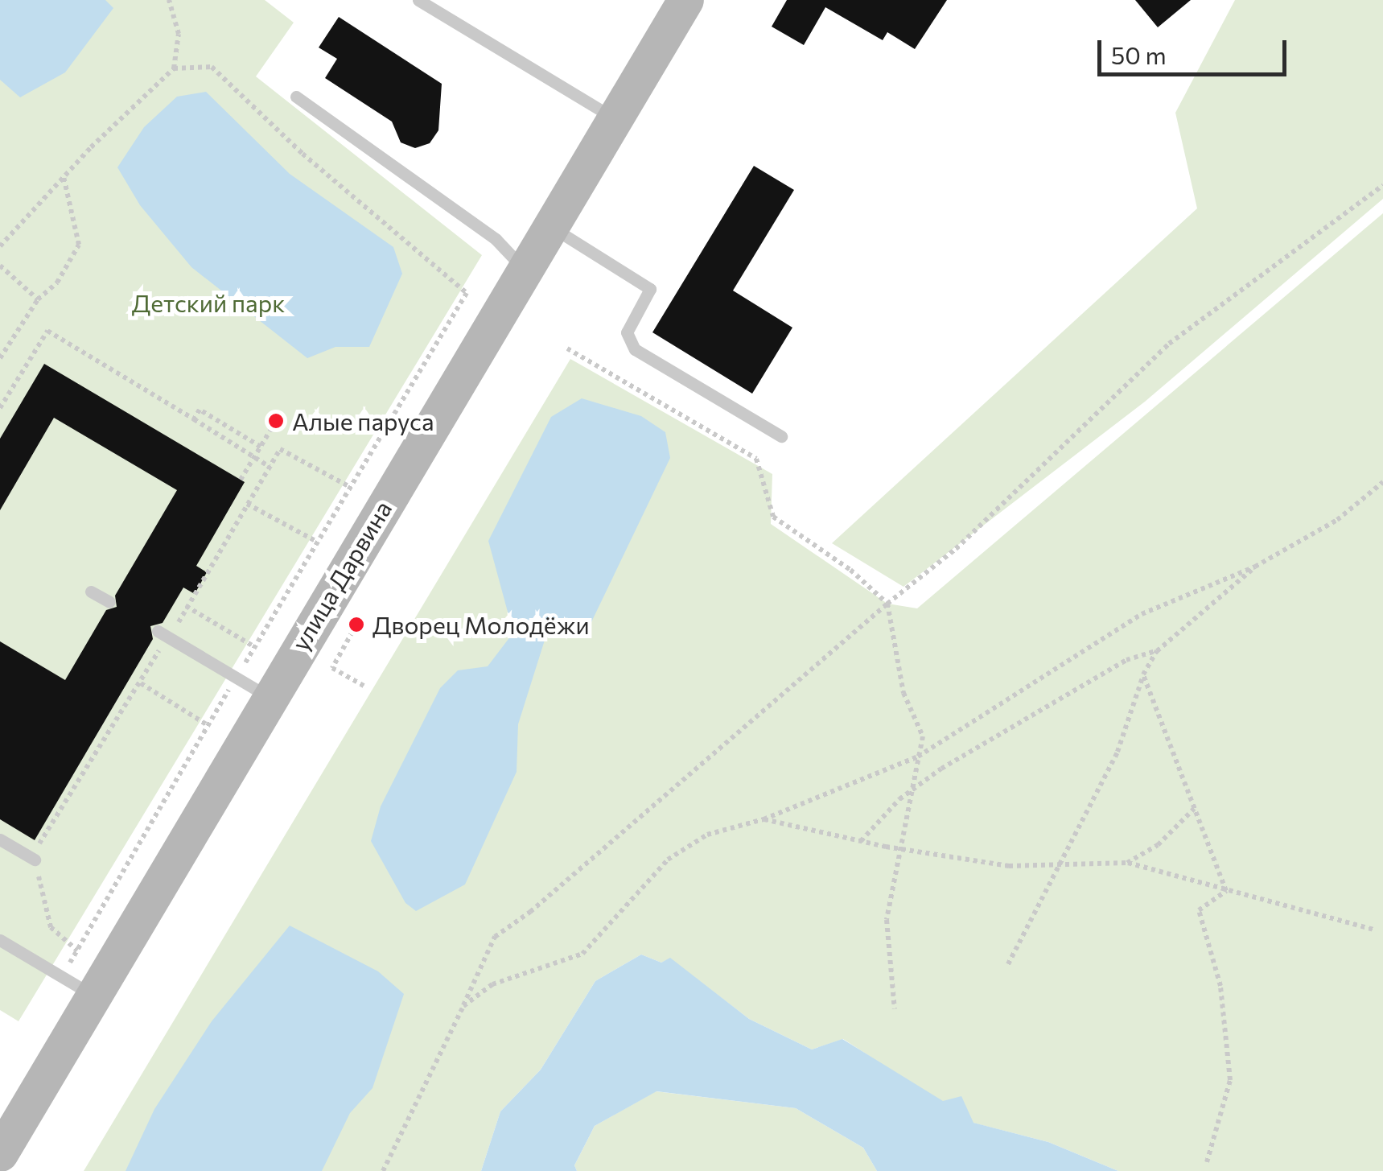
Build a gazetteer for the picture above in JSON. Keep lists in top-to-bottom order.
{
  "streets": {
    "main road": ["улица Дарвина"]
  },
  "parks": ["Детский парк"],
  "places": ["Алые паруса", "Дворец Молодёжи"],
  "scale_bar": "50 m"
}
